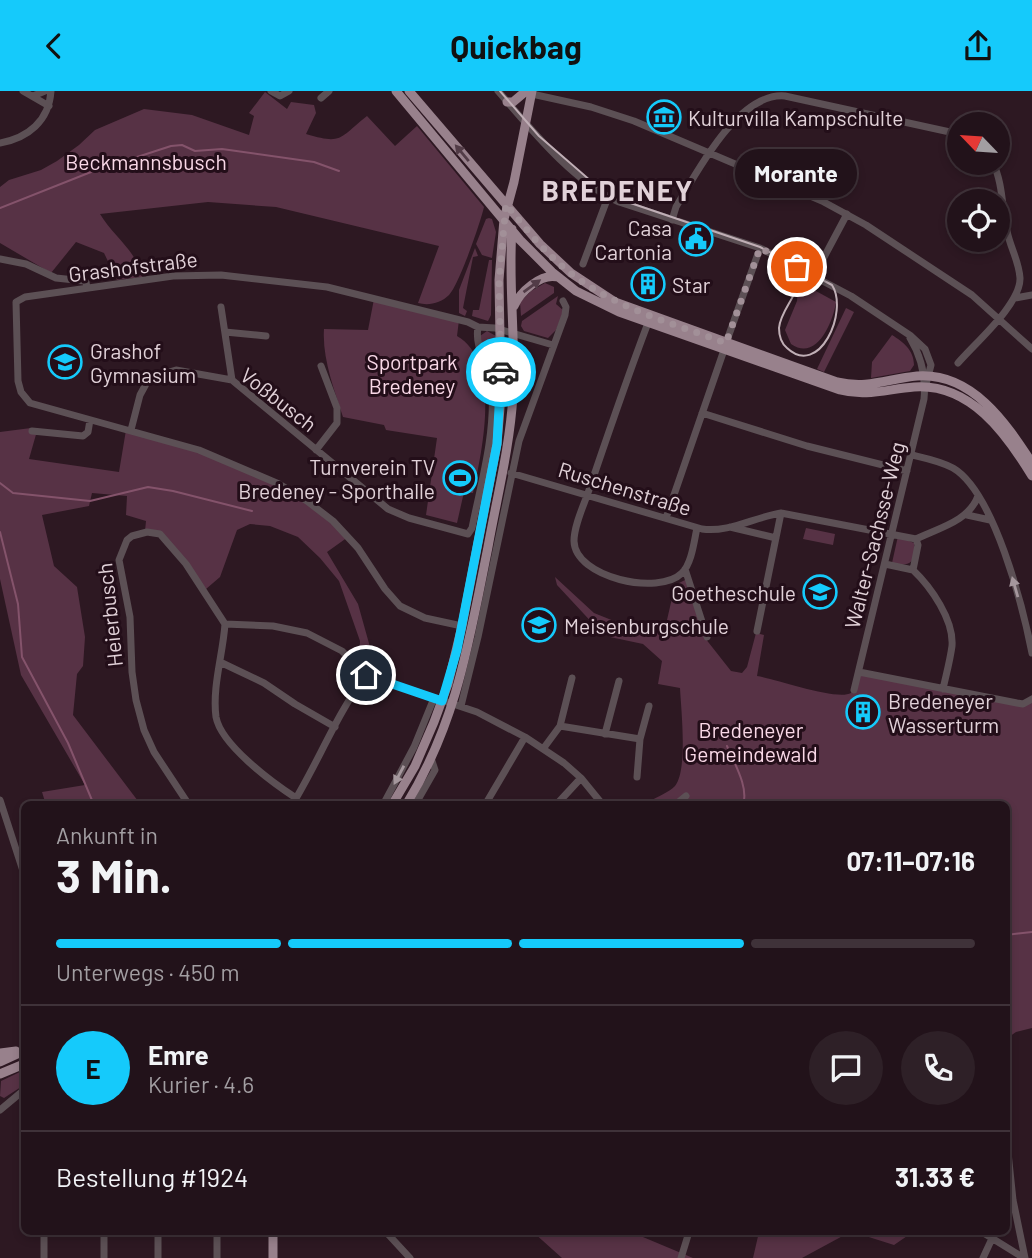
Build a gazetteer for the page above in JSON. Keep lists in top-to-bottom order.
{
  "streets": {
    "street": [
      "Grashofstraße",
      "Voßbusch",
      "Ruschenstraße",
      "Walter-Sachsse-Weg",
      "Heierbusch"
    ]
  },
  "crossings": [
    ["Grashofstraße", "Voßbusch"],
    ["Ruschenstraße", "Walter-Sachsse-Weg"]
  ],
  "districts": ["BREDENEY"],
  "parks": ["Beckmannsbusch", "Sportpark Bredeney", "Bredeneyer Gemeindewald"],
  "places": {
    "museum": ["Kulturvilla Kampschulte"],
    "public building": ["Casa Cartonia"],
    "other": ["Morante"],
    "building": ["Star", "Bredeneyer Wasserturm"],
    "school or university": ["Grashof Gymnasium", "Goetheschule", "Meisenburgschule"],
    "sports": ["Turnverein TV Bredeney - Sporthalle"]
  },
  "north": "top left",
  "page": {
    "header": "Quickbag",
    "bubble": "Morante",
    "heading": ["3 Min.", "Ankunft in", "07:11–07:16"],
    "panel": [
      "Emre",
      "Kurier · 4.6",
      "Bestellung #1924",
      "31.33 €"
    ],
    "bar": "Unterwegs · 450 m",
    "round": "E"
  }
}
